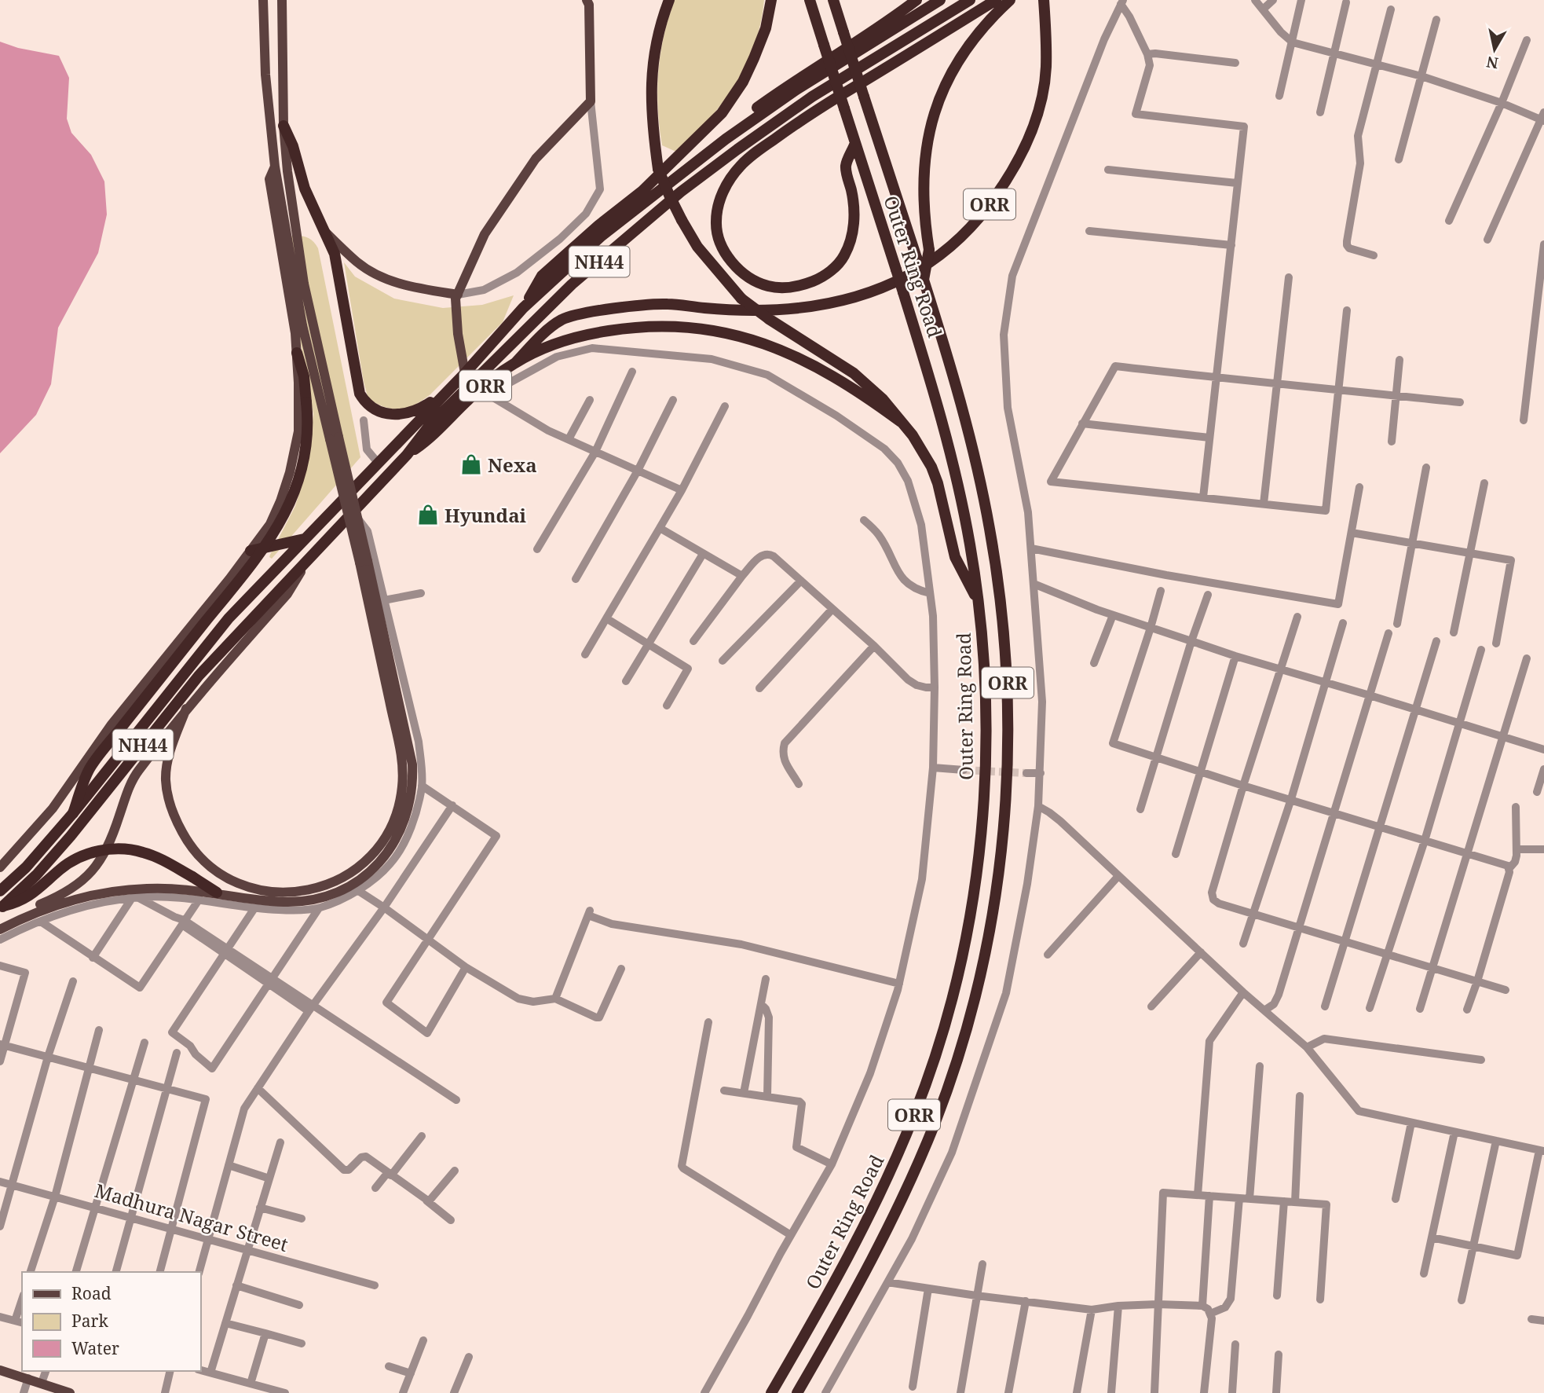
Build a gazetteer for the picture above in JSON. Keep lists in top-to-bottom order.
{
  "streets": {
    "highway": ["ORR", "NH44", "Outer Ring Road"],
    "street": ["Madhura Nagar Street"]
  },
  "crossings": [
    ["ORR", "NH44"],
    ["ORR", "Outer Ring Road"]
  ],
  "places": {
    "shop": ["Nexa", "Hyundai"]
  },
  "legend": ["Road", "Park", "Water"],
  "north": "bottom"
}
